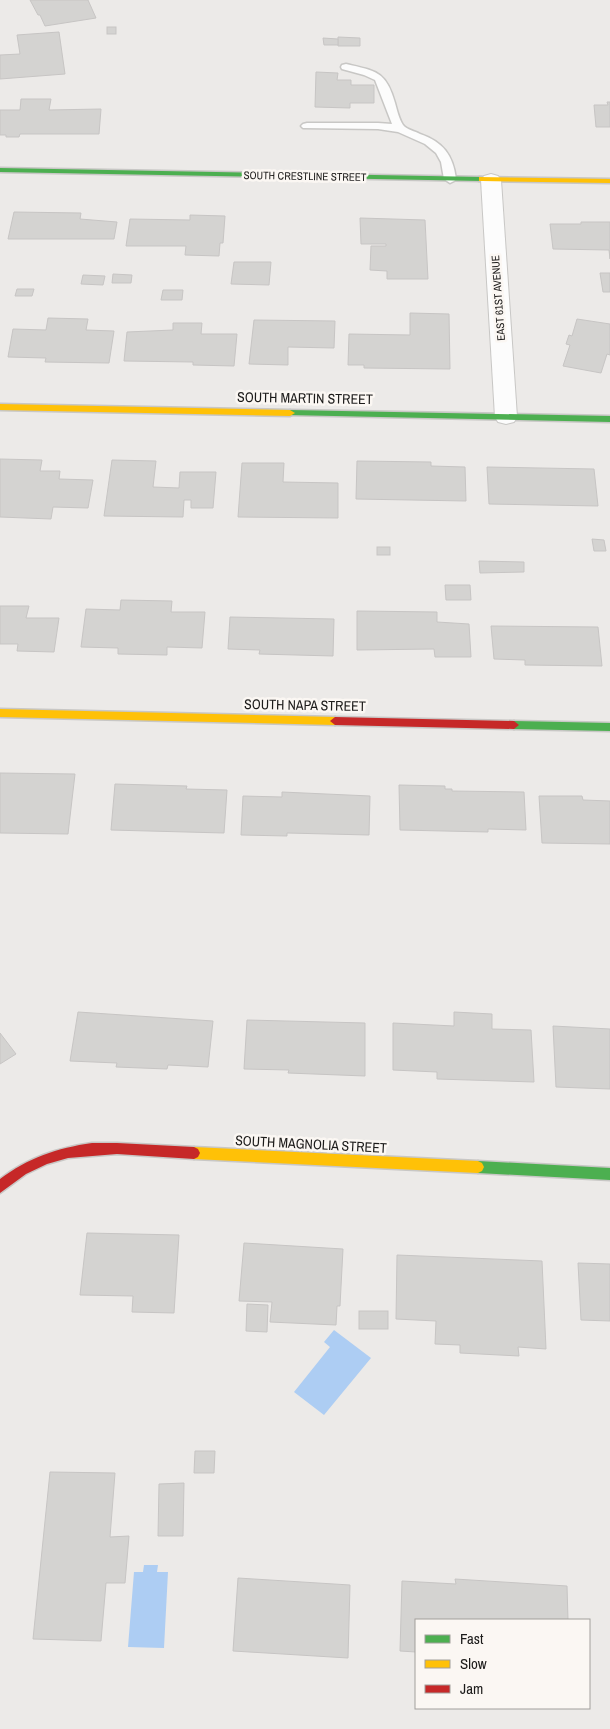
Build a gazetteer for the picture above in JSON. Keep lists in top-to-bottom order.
{
  "streets": {
    "street": [
      "SOUTH CRESTLINE STREET",
      "EAST 61ST AVENUE",
      "SOUTH MARTIN STREET",
      "SOUTH NAPA STREET",
      "SOUTH MAGNOLIA STREET"
    ]
  },
  "crossings": [
    ["SOUTH CRESTLINE STREET", "EAST 61ST AVENUE"],
    ["EAST 61ST AVENUE", "SOUTH MARTIN STREET"]
  ],
  "legend": ["Fast", "Slow", "Jam"]
}
